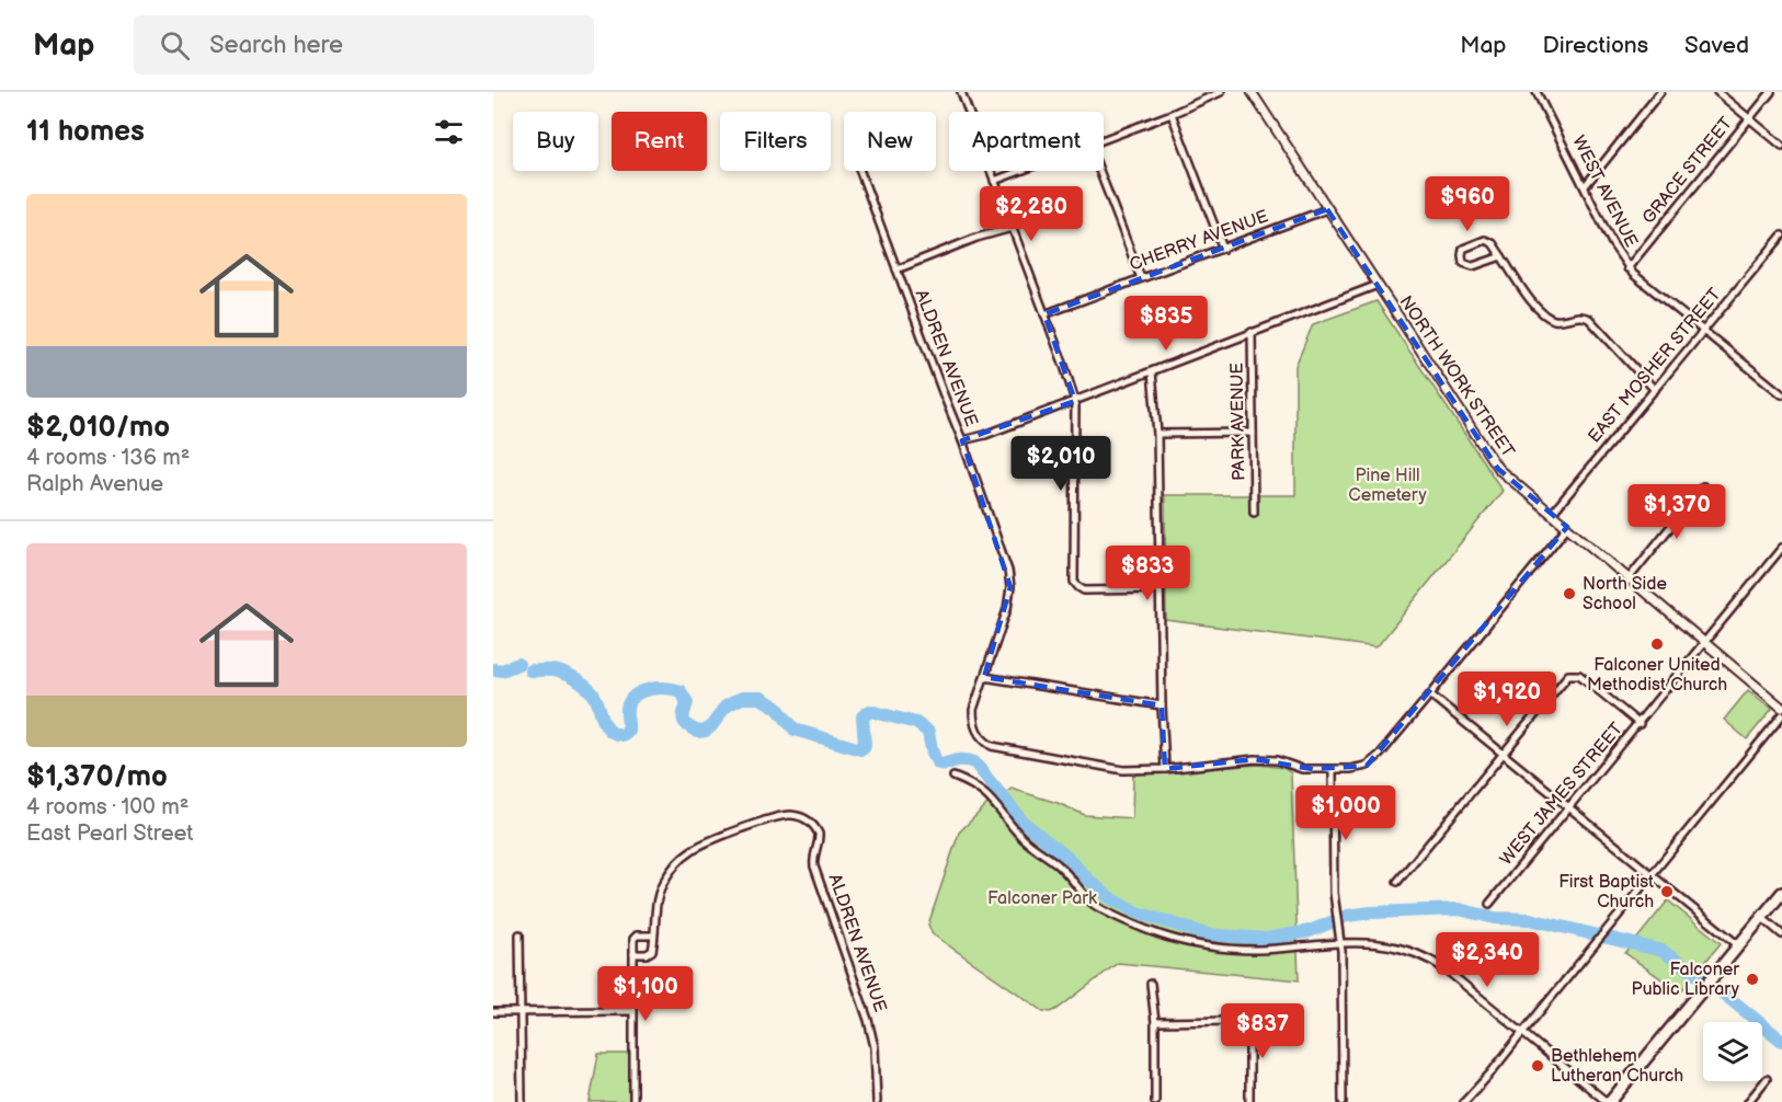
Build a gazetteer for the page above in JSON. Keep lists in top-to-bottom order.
{
  "streets": {
    "street": [
      "GRACE STREET",
      "WEST AVENUE",
      "CHERRY AVENUE",
      "ALDREN AVENUE",
      "EAST MOSHER STREET",
      "NORTH WORK STREET",
      "PARK AVENUE",
      "WEST JAMES STREET"
    ]
  },
  "crossings": [
    ["GRACE STREET", "WEST AVENUE"],
    ["WEST AVENUE", "EAST MOSHER STREET"],
    ["CHERRY AVENUE", "NORTH WORK STREET"],
    ["EAST MOSHER STREET", "NORTH WORK STREET"],
    ["NORTH WORK STREET", "WEST JAMES STREET"]
  ],
  "parks": ["Pine Hill Cemetery", "Falconer Park"],
  "places": [
    "North Side School",
    "Falconer United Methodist Church",
    "First Baptist Church",
    "Falconer Public Library",
    "Bethlehem Lutheran Church"
  ],
  "page": {
    "header": "Map",
    "search": "Search here",
    "nav": ["Map", "Directions", "Saved"],
    "heading": "11 homes",
    "chip": [
      "Buy",
      "Rent",
      "Filters",
      "New",
      "Apartment"
    ],
    "list": [
      {
        "name": "$2,010/mo",
        "note": "4 rooms · 136 m² · Ralph Avenue"
      },
      {
        "name": "$1,370/mo",
        "note": "4 rooms · 100 m² · East Pearl Street"
      }
    ],
    "price": [
      "$960",
      "$2,280",
      "$835",
      "$2,010",
      "$1,370",
      "$833",
      "$1,920",
      "$1,000",
      "$2,340",
      "$1,100",
      "$837"
    ]
  }
}
